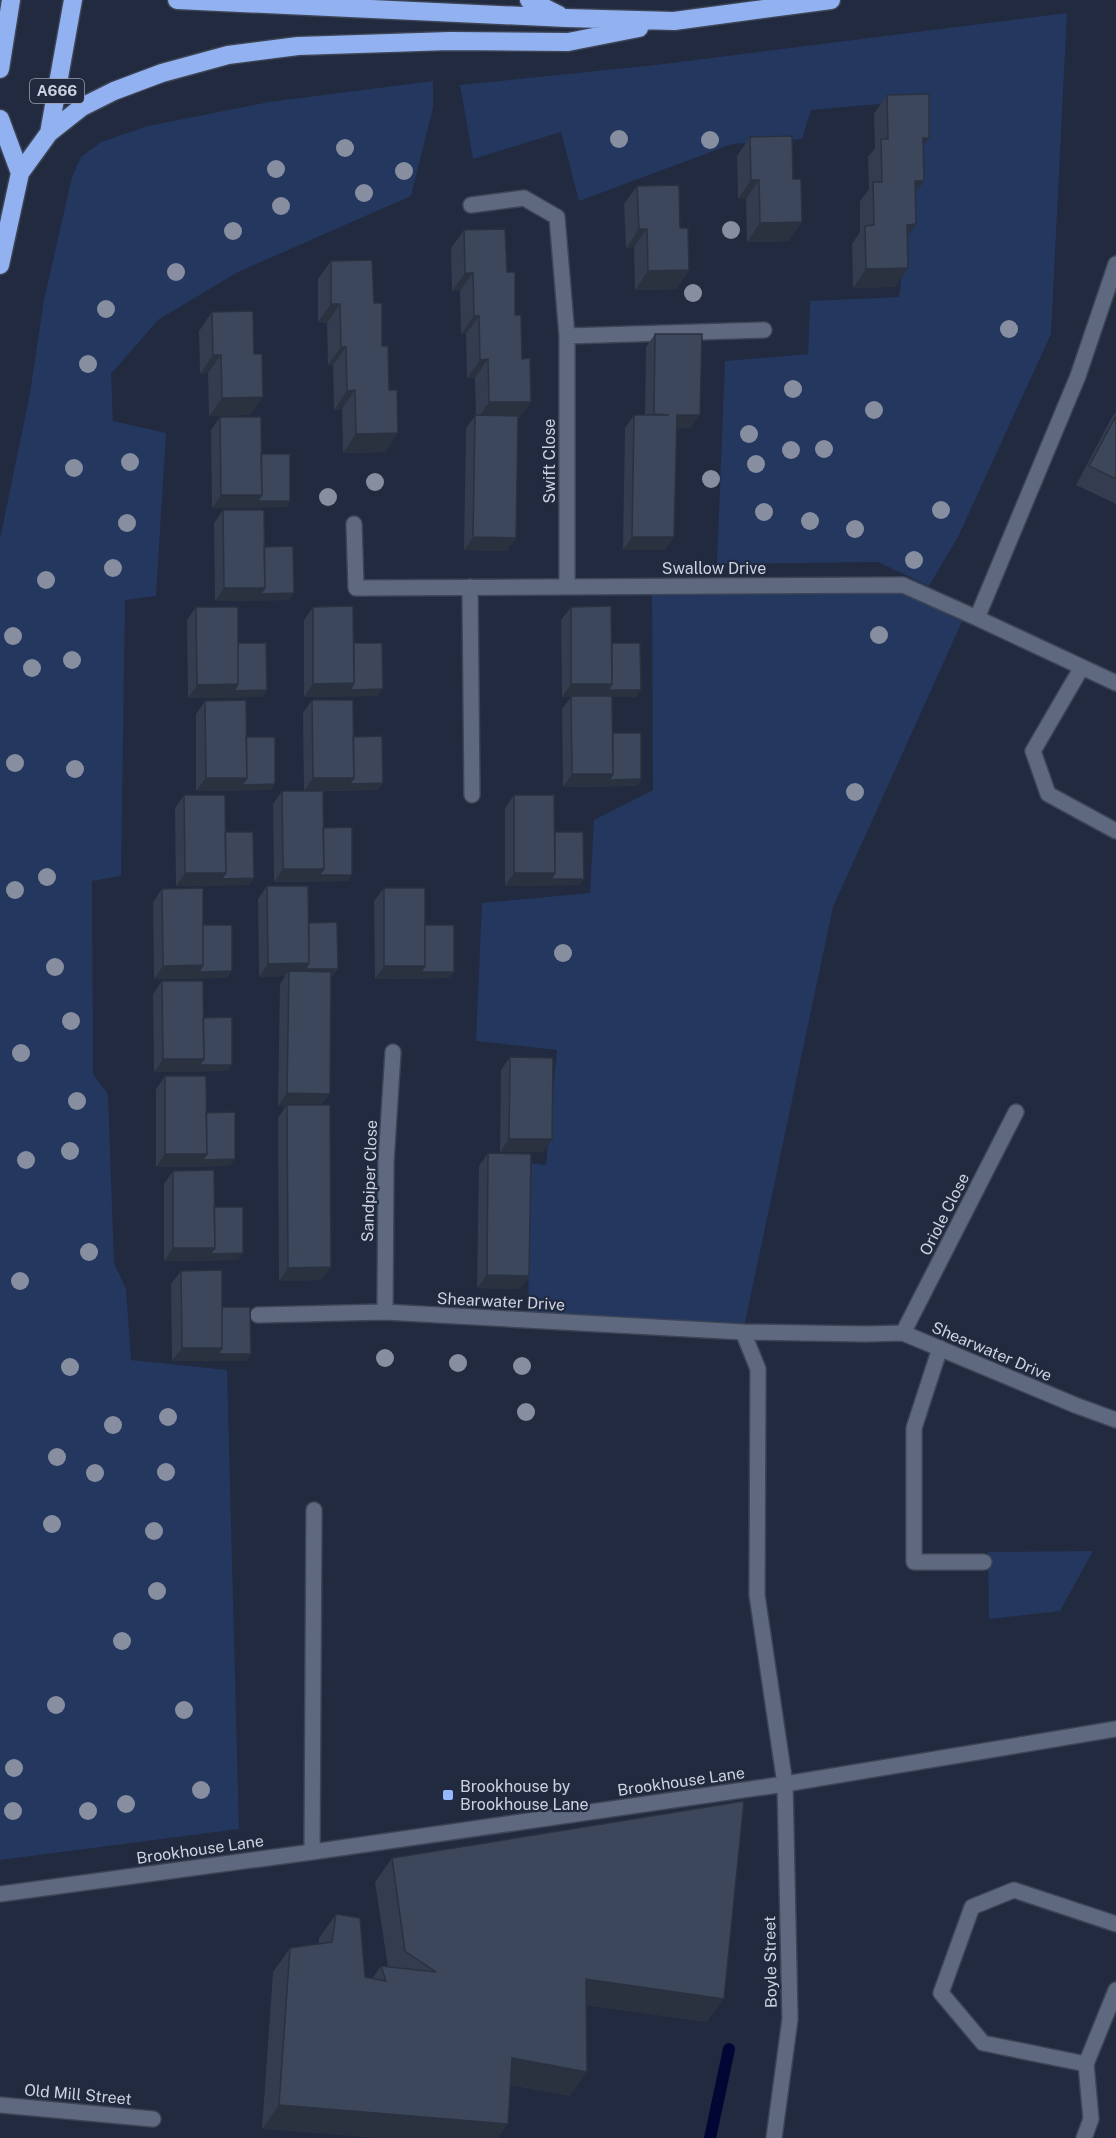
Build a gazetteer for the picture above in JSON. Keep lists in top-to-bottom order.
{
  "streets": {
    "highway": ["A666"],
    "street": [
      "Swift Close",
      "Swallow Drive",
      "Sandpiper Close",
      "Oriole Close",
      "Shearwater Drive",
      "Brookhouse Lane",
      "Boyle Street",
      "Old Mill Street"
    ]
  },
  "crossings": [
    ["Swift Close", "Swallow Drive"],
    ["Sandpiper Close", "Shearwater Drive"],
    ["Oriole Close", "Shearwater Drive"],
    ["Brookhouse Lane", "Boyle Street"]
  ],
  "places": {
    "transit": ["Brookhouse by Brookhouse Lane"]
  }
}
